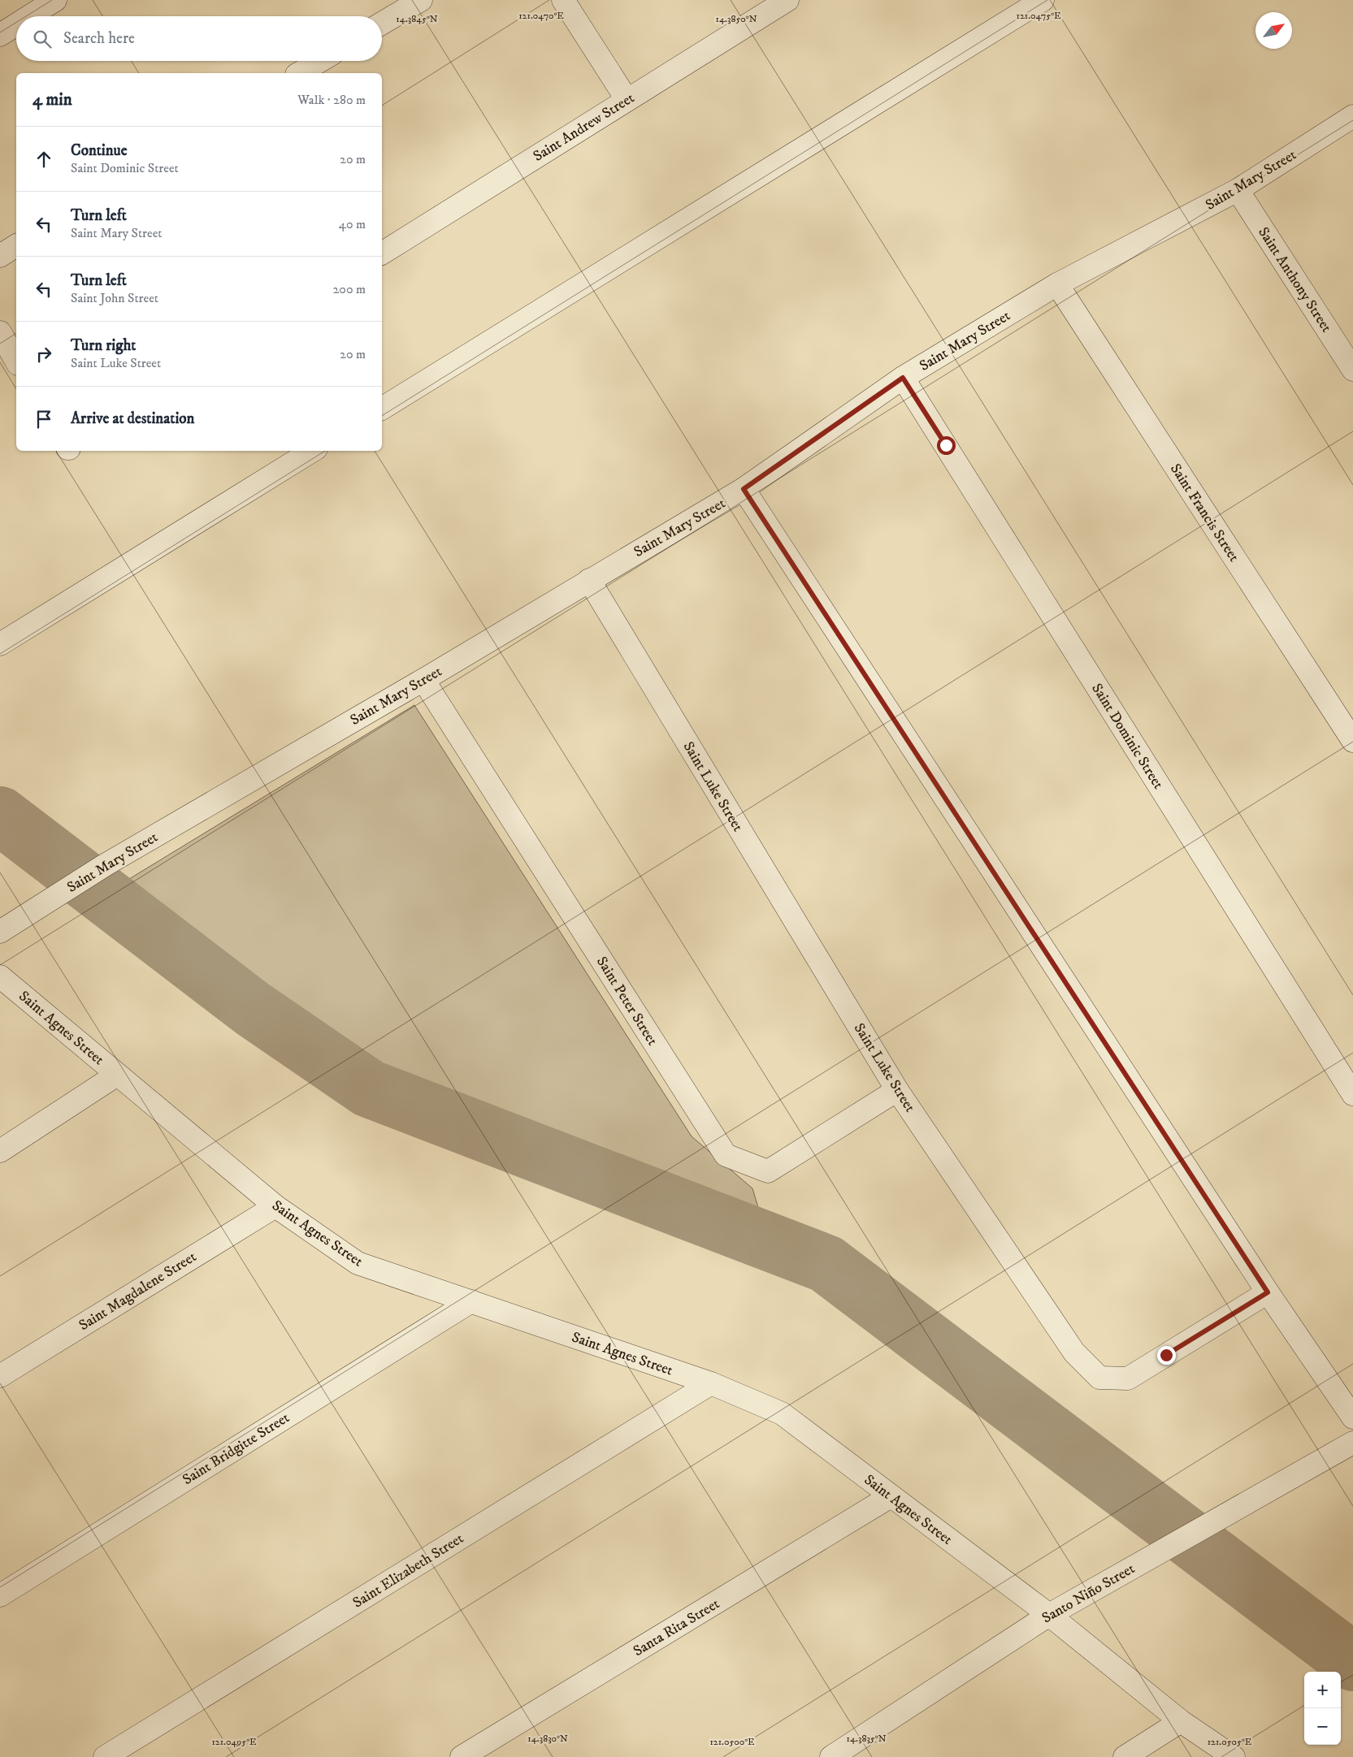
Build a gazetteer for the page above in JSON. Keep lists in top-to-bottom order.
{
  "streets": {
    "street": [
      "Saint Andrew Street",
      "Saint Mary Street",
      "Saint Anthony Street",
      "Saint Francis Street",
      "Saint Dominic Street",
      "Saint Luke Street",
      "Saint Peter Street",
      "Saint Agnes Street",
      "Saint Magdalene Street",
      "Saint Bridgitte Street",
      "Saint Elizabeth Street",
      "Santo Niño Street",
      "Santa Rita Street"
    ]
  },
  "crossings": [
    ["Saint Mary Street", "Saint Anthony Street"],
    ["Saint Mary Street", "Saint Francis Street"],
    ["Saint Mary Street", "Saint Dominic Street"],
    ["Saint Mary Street", "Saint Luke Street"],
    ["Saint Mary Street", "Saint Peter Street"],
    ["Saint Luke Street", "Saint Peter Street"],
    ["Saint Agnes Street", "Saint Magdalene Street"],
    ["Saint Agnes Street", "Saint Bridgitte Street"],
    ["Saint Agnes Street", "Saint Elizabeth Street"],
    ["Saint Agnes Street", "Santo Niño Street"],
    ["Saint Agnes Street", "Santa Rita Street"]
  ],
  "north": "top right",
  "page": {
    "search": "Search here",
    "heading": ["4 min", "Walk · 280 m"],
    "list": [
      ["Continue", "Saint Dominic Street", "20 m"],
      ["Turn left", "Saint Mary Street", "40 m"],
      ["Turn left", "Saint John Street", "200 m"],
      ["Turn right", "Saint Luke Street", "20 m"],
      "Arrive at destination"
    ],
    "map_buttons": ["+", "−"]
  },
  "coordinates": [
    "121.0470°E",
    "121.0475°E",
    "14.3850°N",
    "14.3845°N",
    "14.3830°N",
    "14.3835°N",
    "121.0495°E",
    "121.0500°E",
    "121.0505°E"
  ]
}
